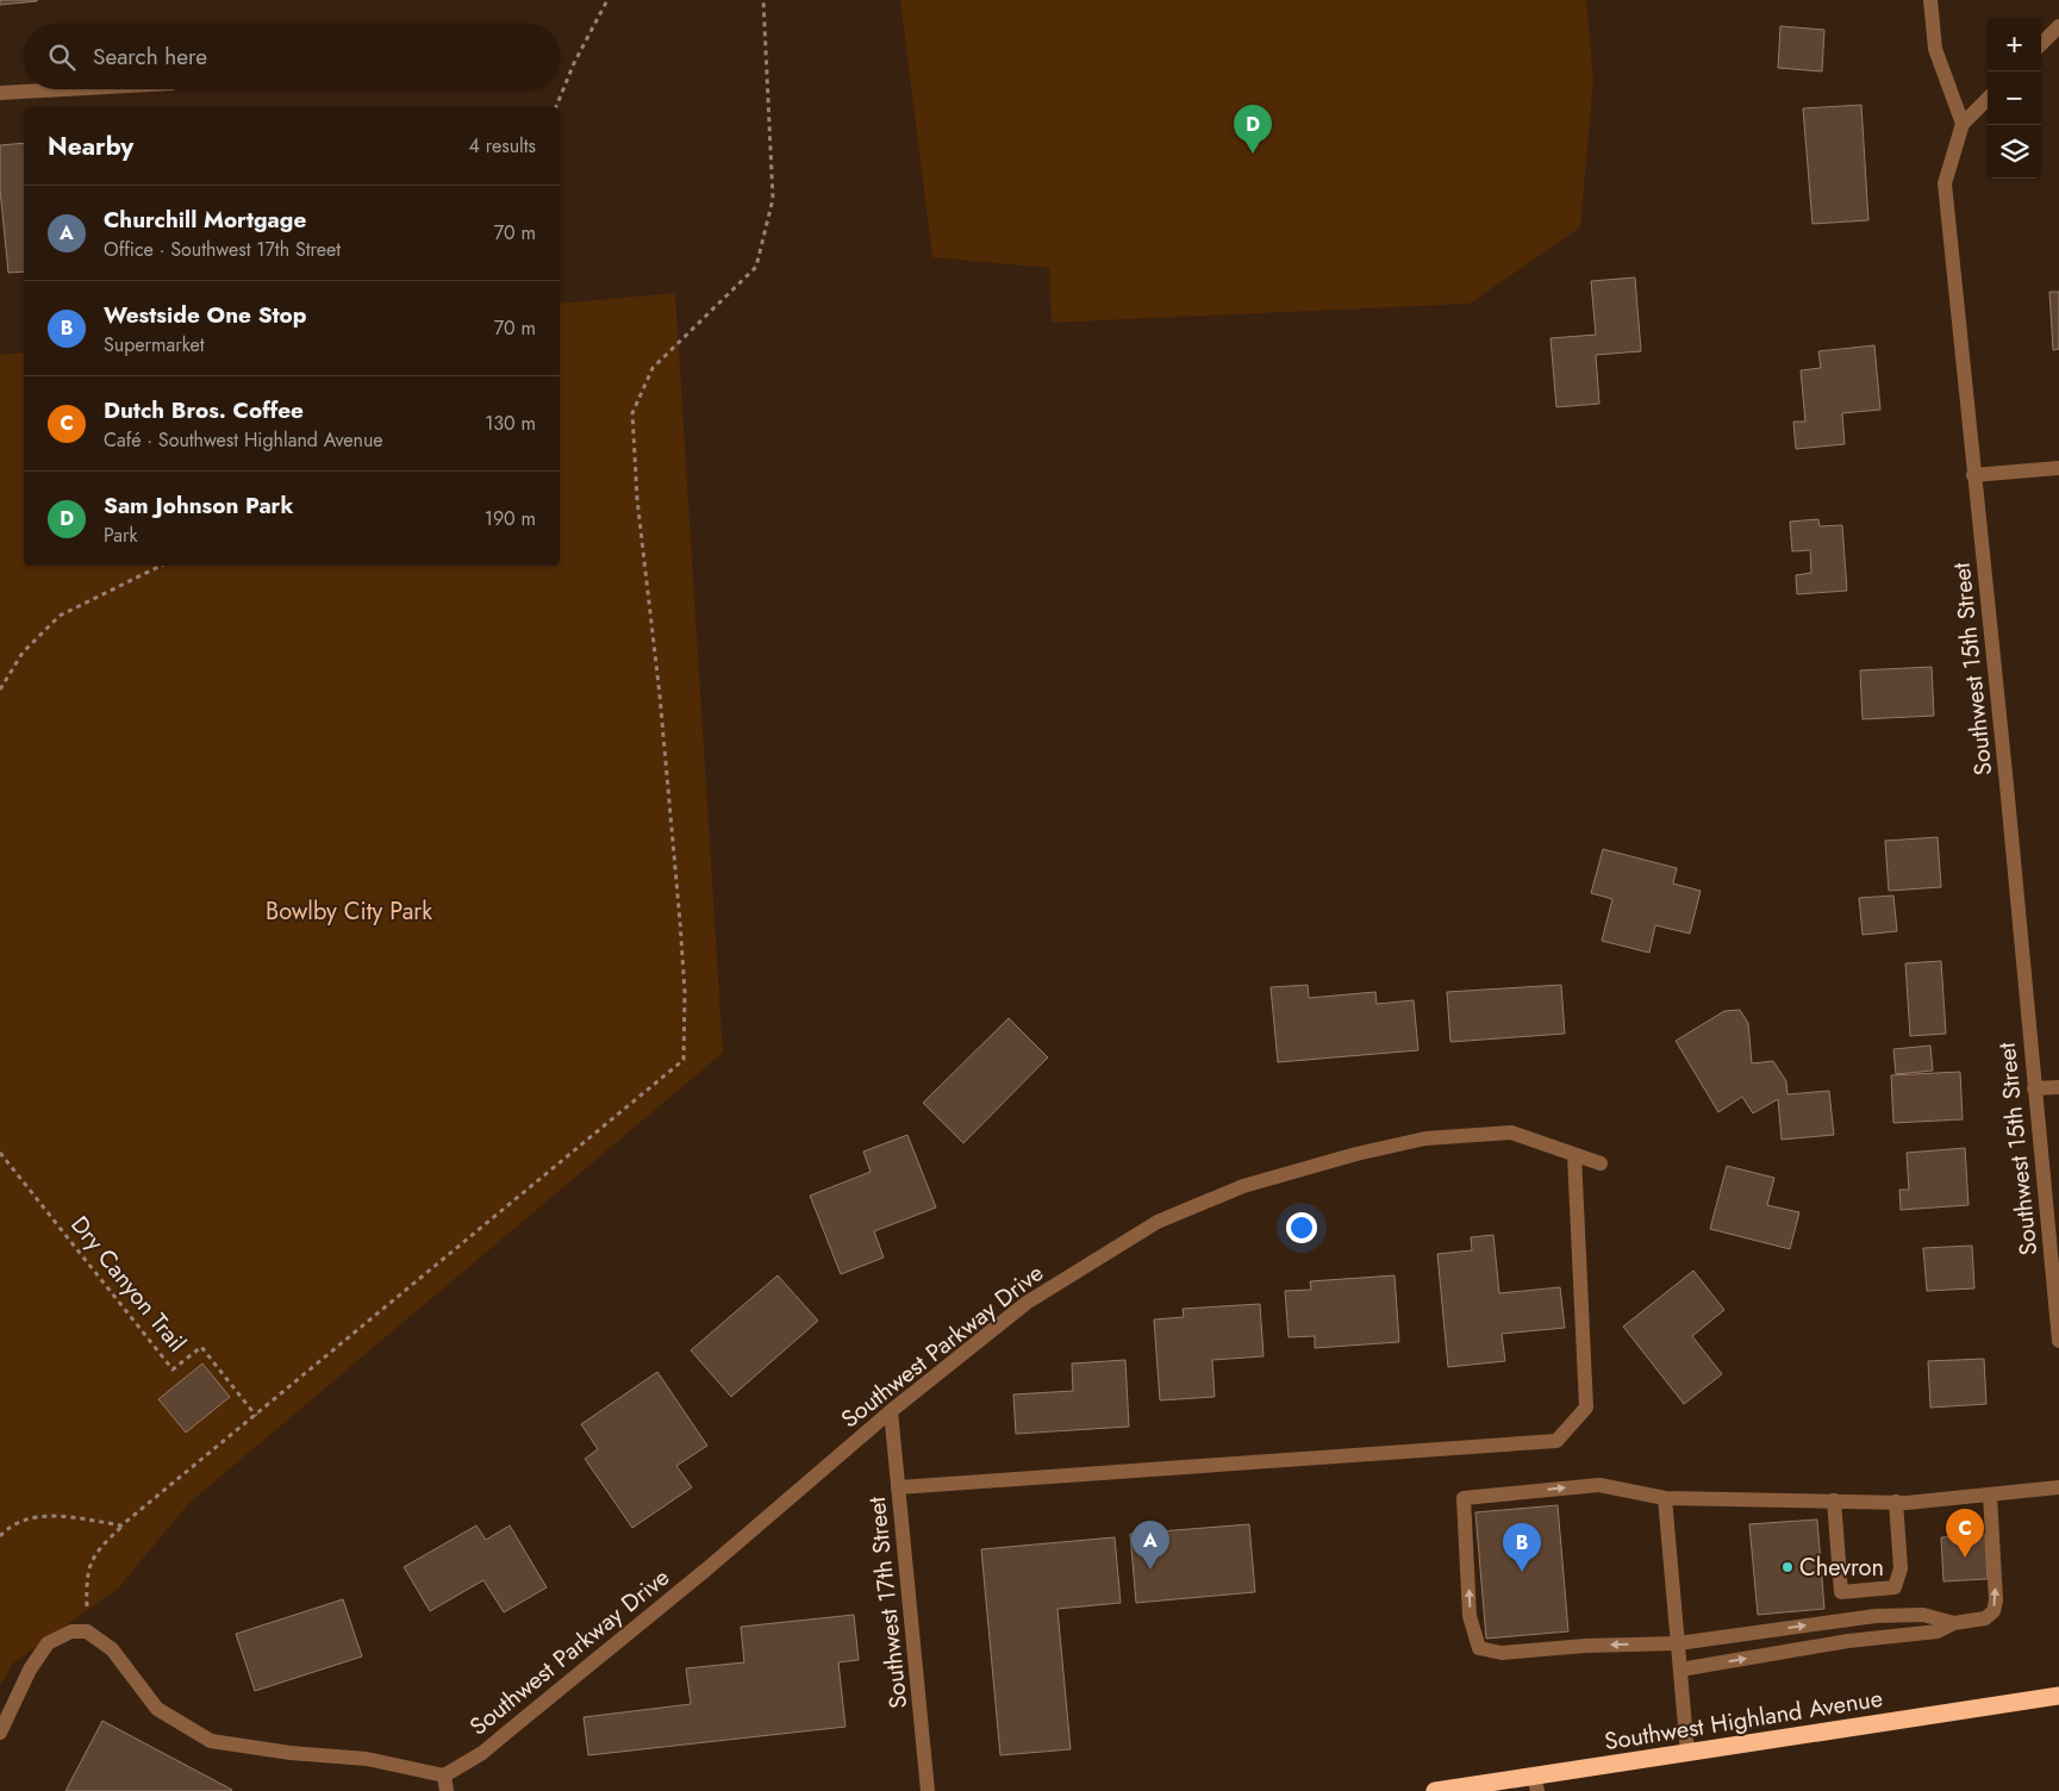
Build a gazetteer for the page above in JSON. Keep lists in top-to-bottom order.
{
  "streets": {
    "highway": ["Southwest Highland Avenue"],
    "street": ["Southwest 15th Street", "Southwest Parkway Drive", "Southwest 17th Street"],
    "path": ["Dry Canyon Trail"]
  },
  "crossings": [
    ["Southwest Parkway Drive", "Southwest 17th Street"]
  ],
  "parks": ["Bowlby City Park"],
  "places": ["Chevron"],
  "page": {
    "map_buttons": ["+", "−"],
    "search": "Search here",
    "pins": [
      "D",
      "C",
      "A",
      "B"
    ],
    "heading": ["Nearby", "4 results"],
    "list": [
      {
        "mark": "A",
        "name": "Churchill Mortgage",
        "note": "Office · Southwest 17th Street",
        "value": "70 m"
      },
      {
        "mark": "B",
        "name": "Westside One Stop",
        "note": "Supermarket",
        "value": "70 m"
      },
      {
        "mark": "C",
        "name": "Dutch Bros. Coffee",
        "note": "Café · Southwest Highland Avenue",
        "value": "130 m"
      },
      {
        "mark": "D",
        "name": "Sam Johnson Park",
        "note": "Park",
        "value": "190 m"
      }
    ]
  }
}
